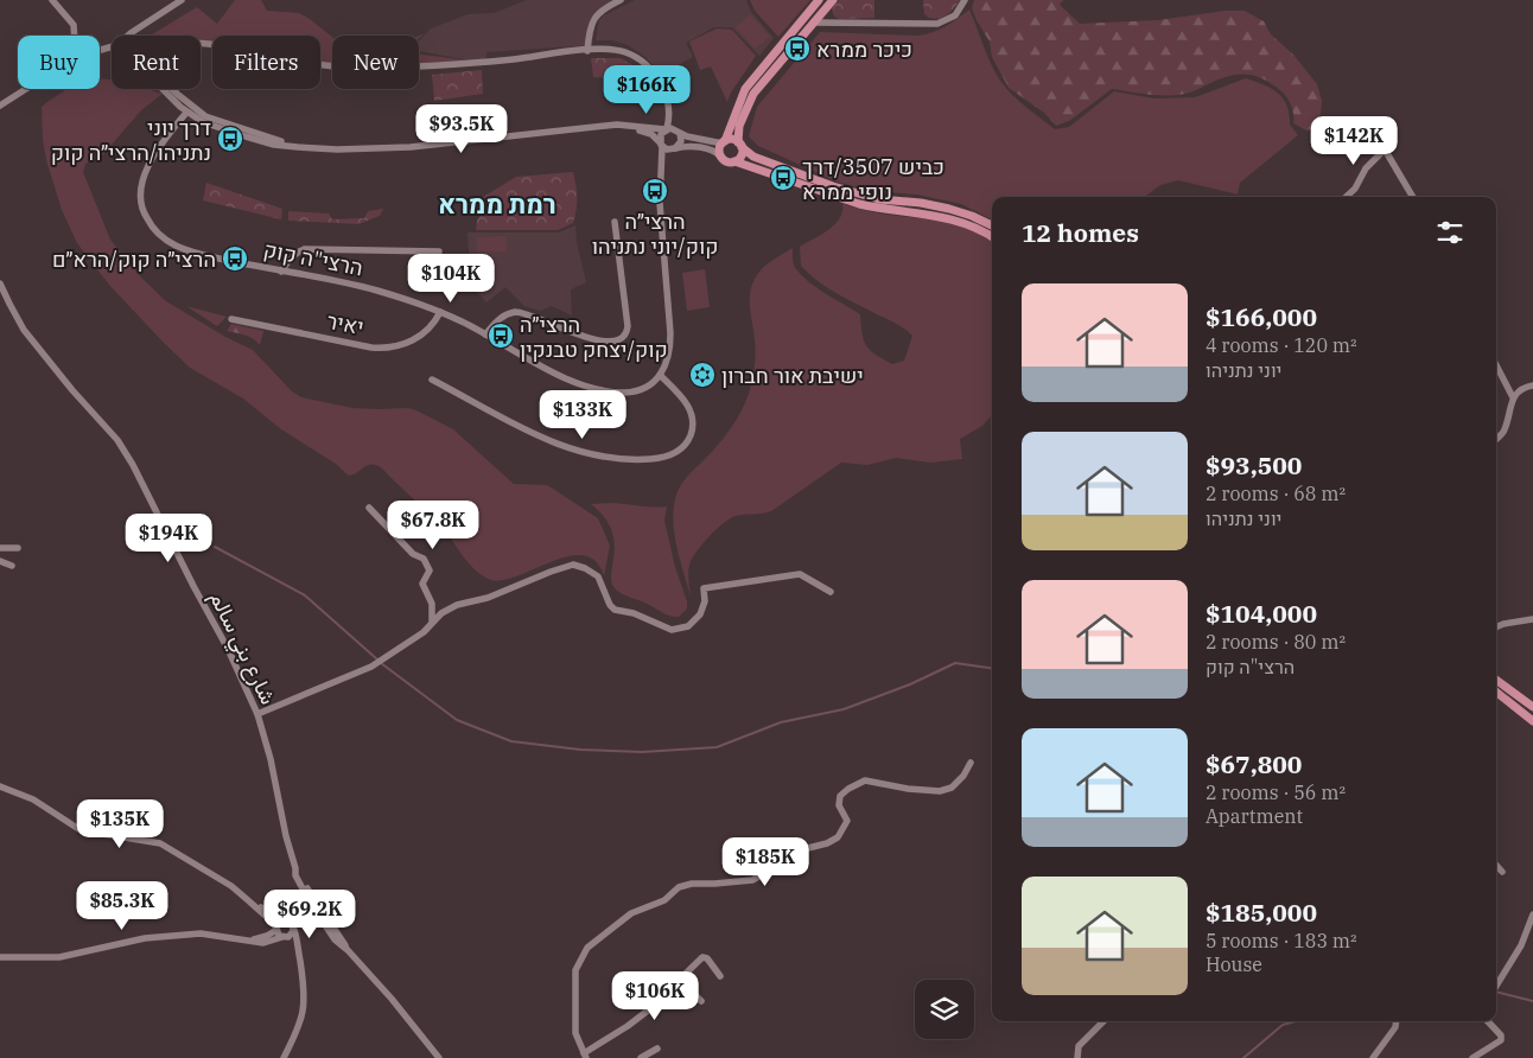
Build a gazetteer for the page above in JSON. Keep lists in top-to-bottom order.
{
  "streets": {
    "street": ["הרצי\"ה קוק", "יאיר", "شارع بني سالم"]
  },
  "crossings": [
    ["הרצי\"ה קוק", "יאיר"]
  ],
  "districts": ["רמת ממרא"],
  "places": {
    "bus stop": [
      "כיכר ממרא",
      "דרך יוני נתניהו/הרצי״ה קוק",
      "כביש 3507/דרך נופי ממרא",
      "הרצי״ה קוק/יוני נתניהו",
      "הרצי״ה קוק/הרא״ם",
      "הרצי״ה קוק/יצחק טבנקין"
    ],
    "synagogue": ["ישיבת אור חברון"]
  },
  "page": {
    "chip": [
      "Buy",
      "Rent",
      "Filters",
      "New"
    ],
    "price": [
      "$166K",
      "$93.5K",
      "$142K",
      "$104K",
      "$133K",
      "$67.8K",
      "$194K",
      "$135K",
      "$185K",
      "$85.3K",
      "$69.2K",
      "$106K"
    ],
    "heading": "12 homes",
    "list": [
      {
        "name": "$166,000",
        "note": "4 rooms · 120 m² · יוני נתניהו"
      },
      {
        "name": "$93,500",
        "note": "2 rooms · 68 m² · יוני נתניהו"
      },
      {
        "name": "$104,000",
        "note": "2 rooms · 80 m² · הרצי\"ה קוק"
      },
      {
        "name": "$67,800",
        "note": "2 rooms · 56 m² · Apartment"
      },
      {
        "name": "$185,000",
        "note": "5 rooms · 183 m² · House"
      }
    ]
  }
}
